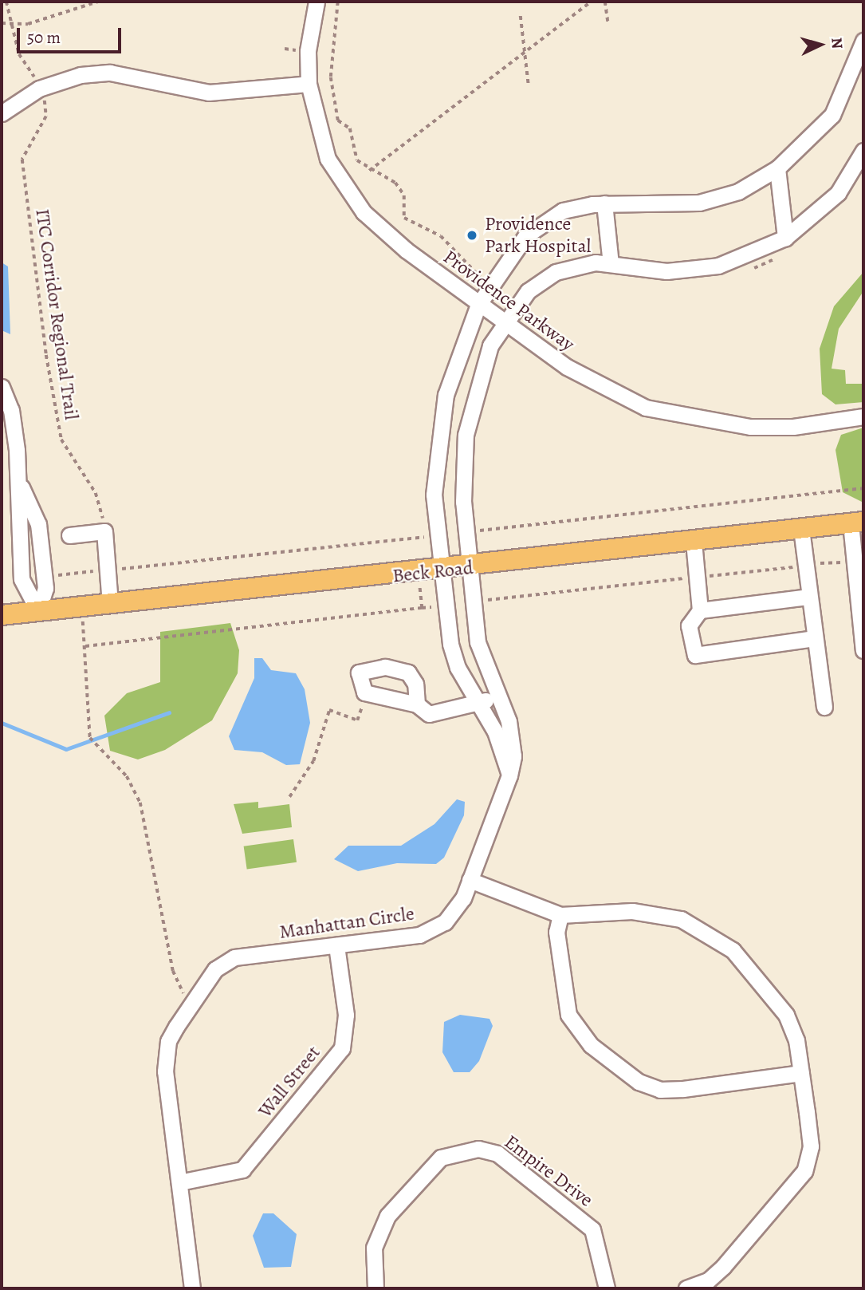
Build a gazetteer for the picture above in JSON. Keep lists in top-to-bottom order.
{
  "streets": {
    "main road": ["Beck Road"],
    "street": [
      "Providence Parkway",
      "Manhattan Circle",
      "Wall Street",
      "Empire Drive"
    ],
    "path": ["ITC Corridor Regional Trail"]
  },
  "crossings": [
    ["Providence Parkway", "Manhattan Circle"],
    ["Beck Road", "Manhattan Circle"],
    ["Manhattan Circle", "Wall Street"]
  ],
  "places": ["Providence Park Hospital"],
  "scale_bar": "50 m",
  "north": "right"
}
